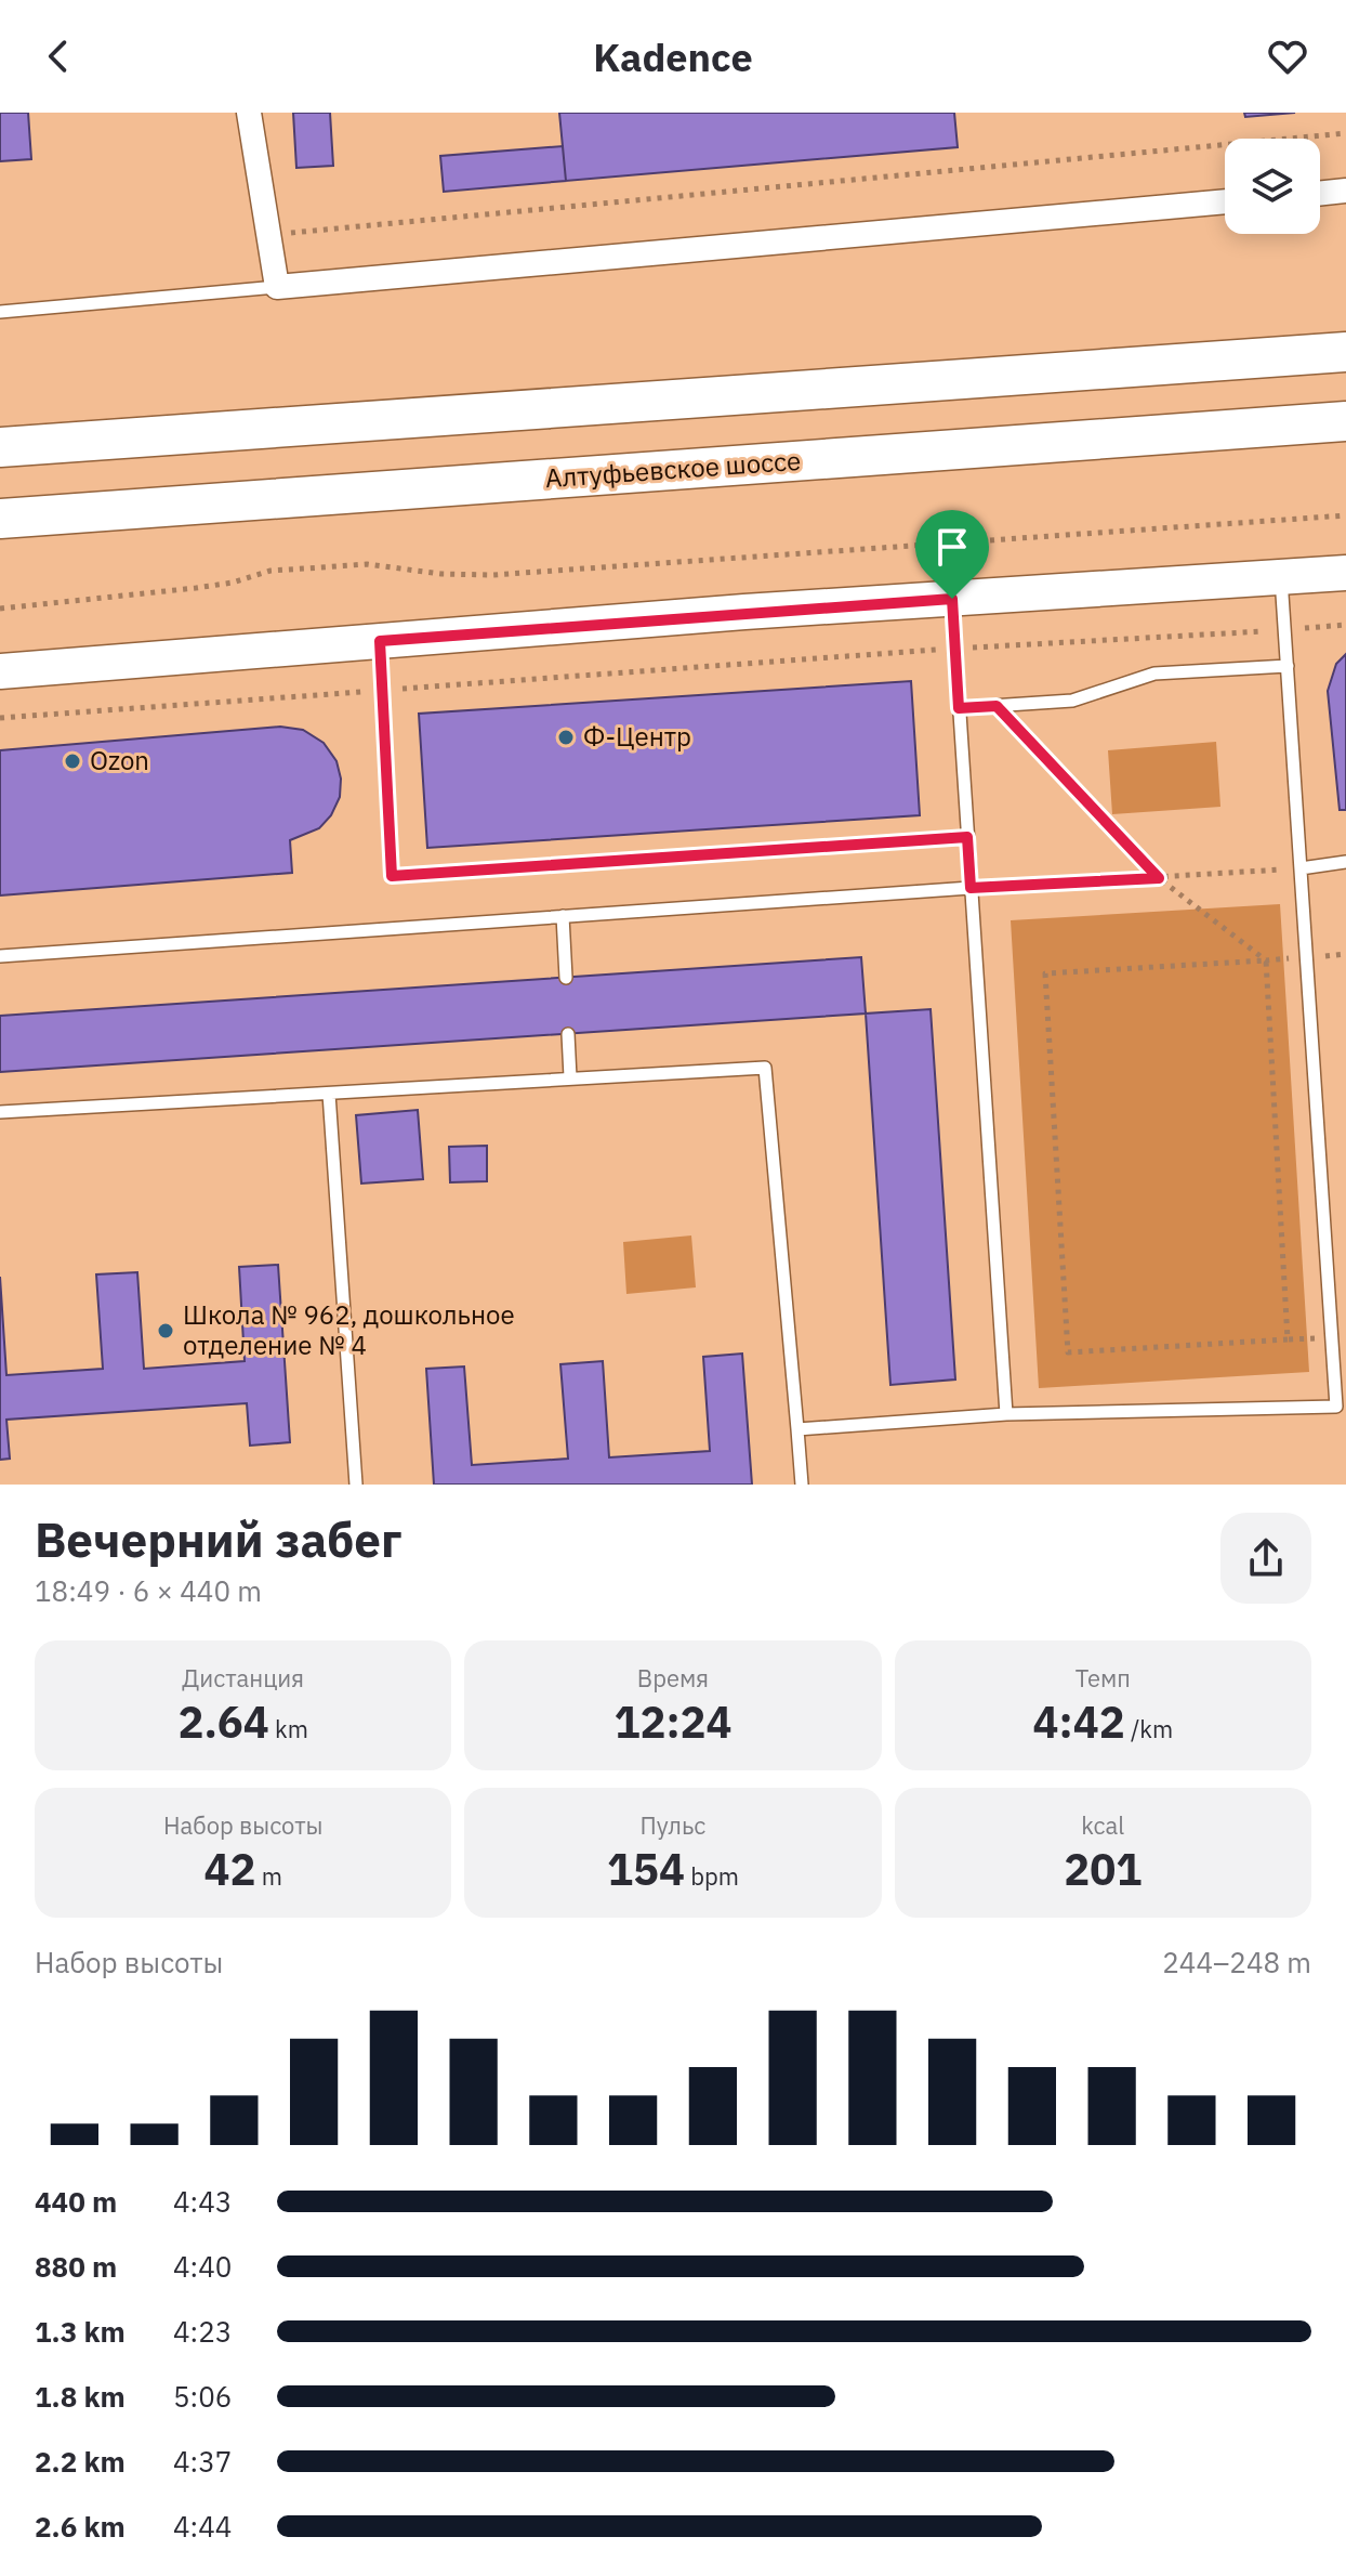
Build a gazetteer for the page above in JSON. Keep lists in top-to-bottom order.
{
  "streets": {
    "main road": ["Алтуфьевское шоссе"]
  },
  "places": ["Ф-Центр", "Ozon", "Школа № 962, дошкольное отделение № 4"],
  "page": {
    "header": "Kadence",
    "heading": ["Вечерний забег", "18:49 · 6 × 440 m"],
    "stats": [
      ["Дистанция", "2.64 km"],
      ["Время", "12:24"],
      ["Темп", "4:42 /km"],
      ["Набор высоты", "42 m"],
      ["Пульс", "154 bpm"],
      ["kcal", "201"]
    ],
    "chart": ["Набор высоты", "244–248 m"],
    "list": [
      {
        "name": "440 m",
        "note": "4:43"
      },
      {
        "name": "880 m",
        "note": "4:40"
      },
      {
        "name": "1.3 km",
        "note": "4:23"
      },
      {
        "name": "1.8 km",
        "note": "5:06"
      },
      {
        "name": "2.2 km",
        "note": "4:37"
      },
      {
        "name": "2.6 km",
        "note": "4:44"
      }
    ]
  }
}
